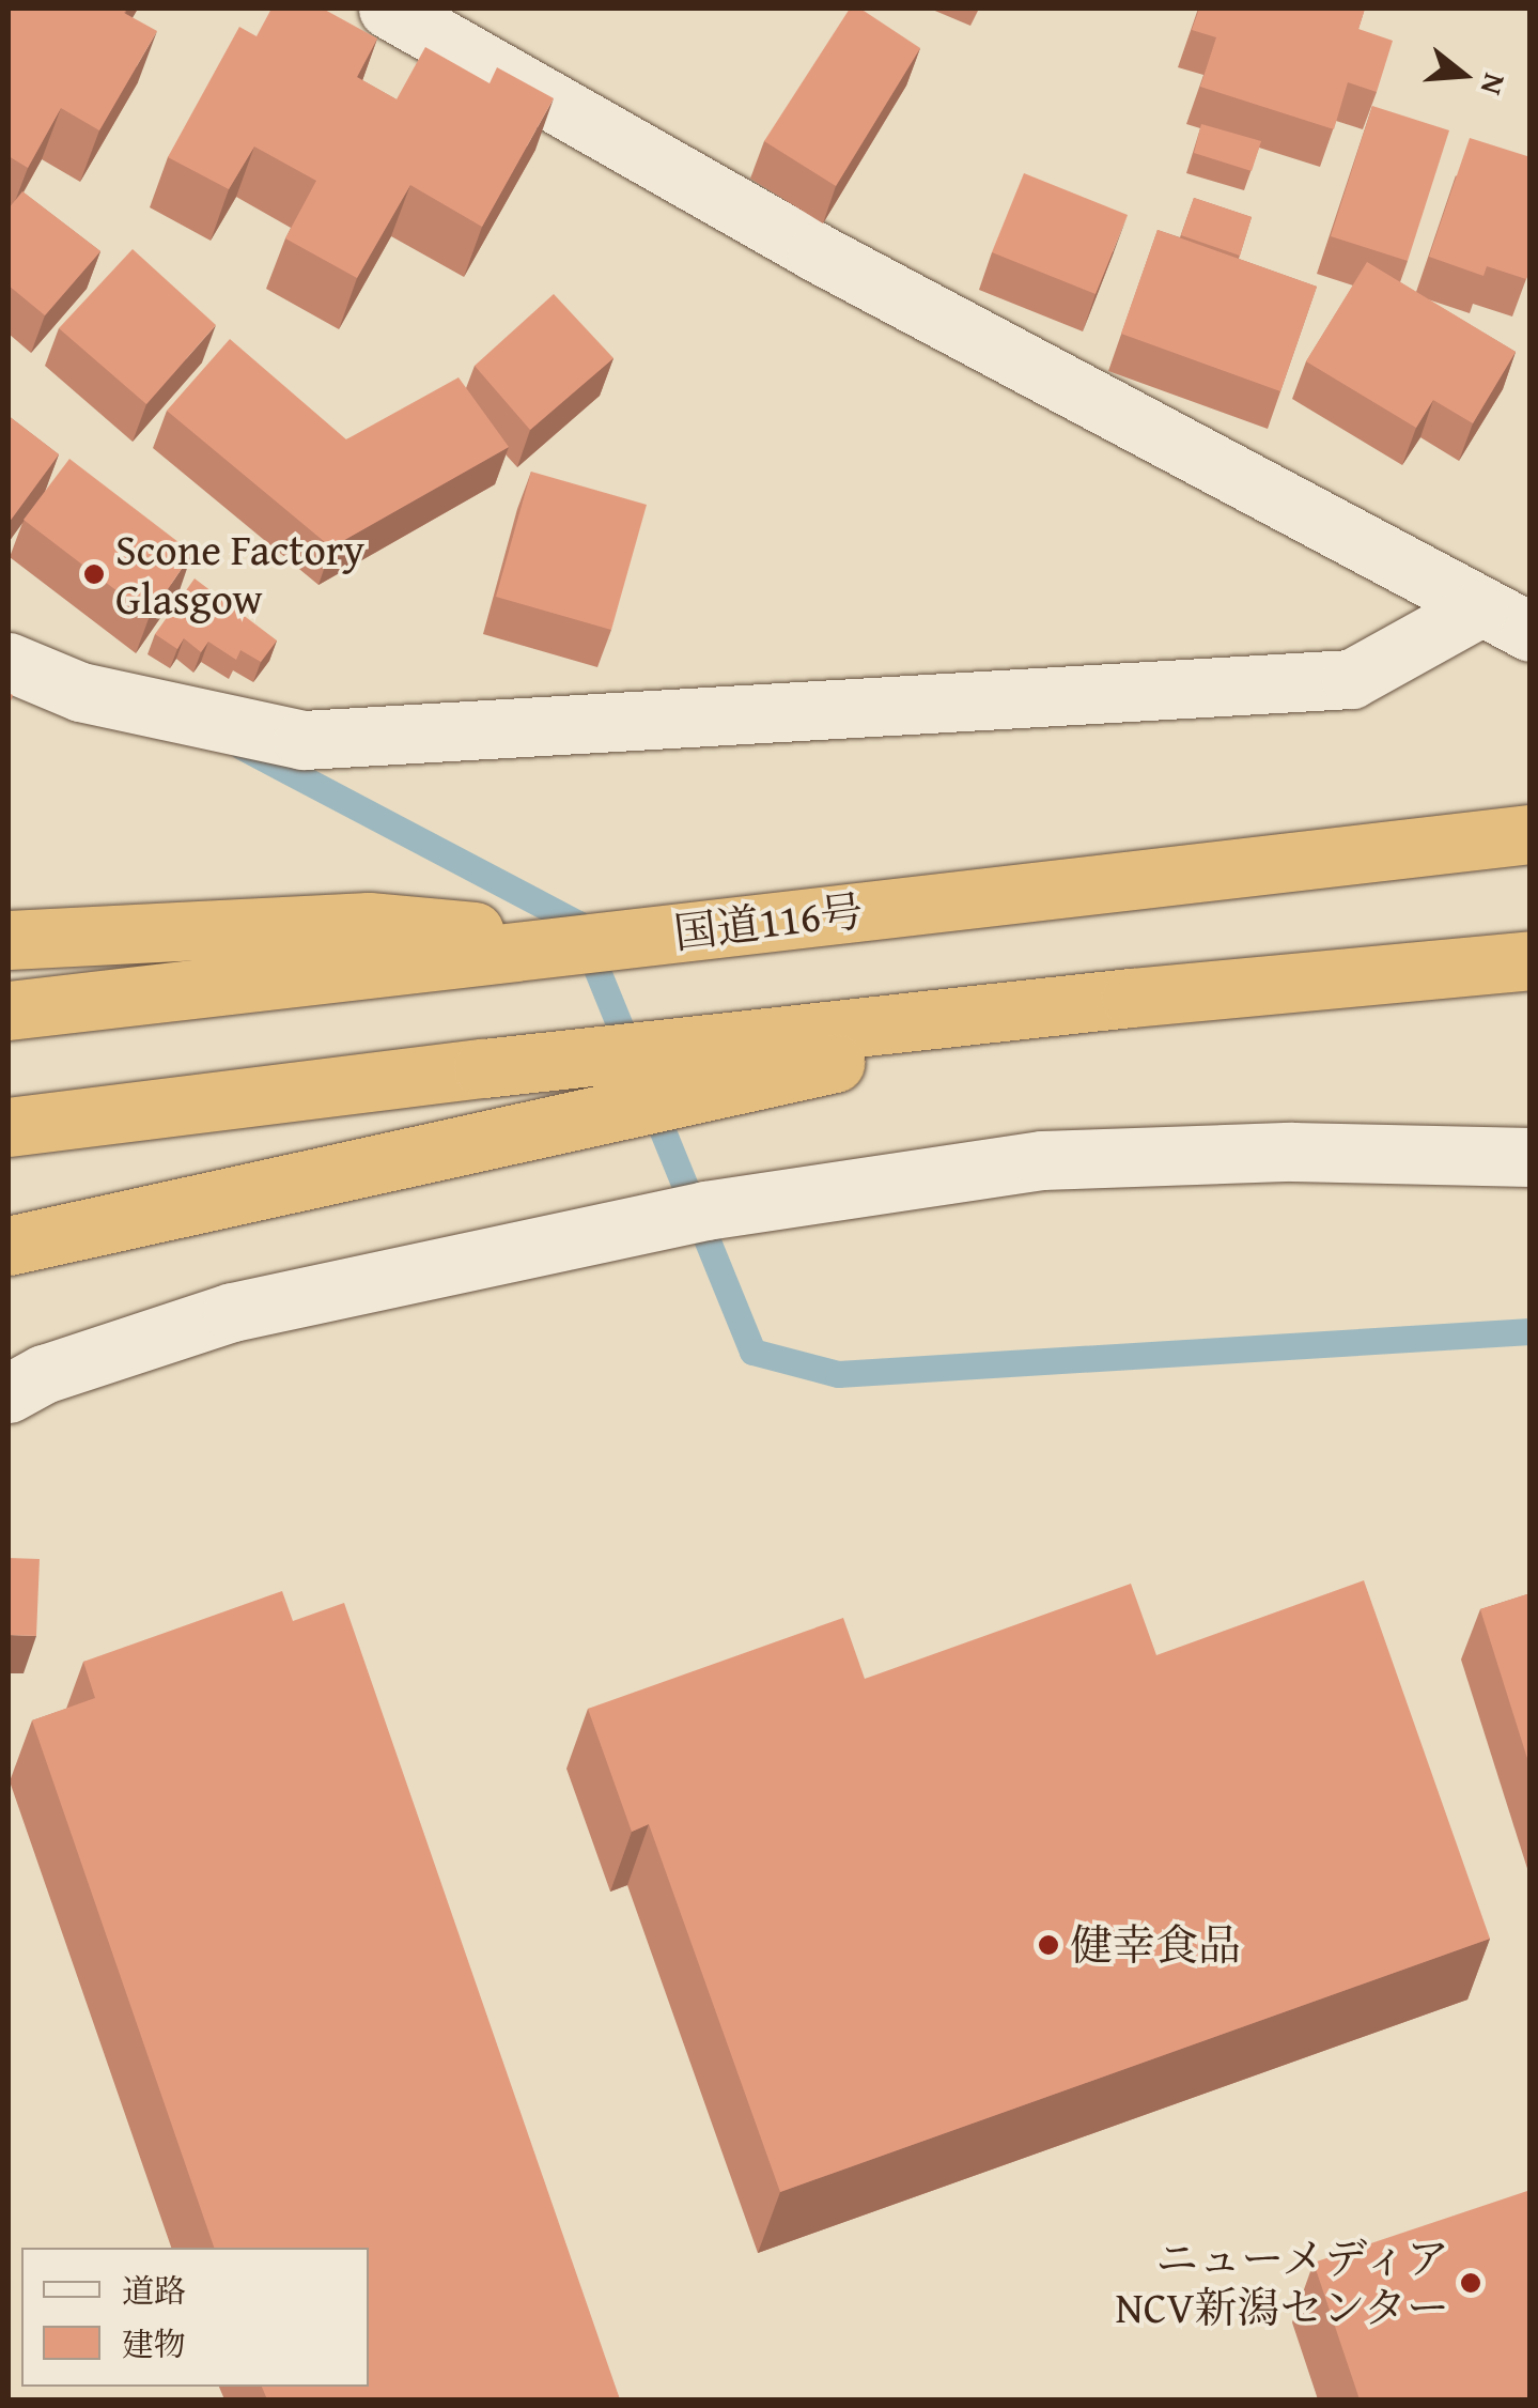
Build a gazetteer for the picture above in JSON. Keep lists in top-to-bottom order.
{
  "streets": {
    "highway": ["国道116号"]
  },
  "places": ["Scone Factory Glasgow", "健幸食品", "ニューメディア NCV新潟センター"],
  "legend": ["道路", "建物"],
  "north": "right"
}
